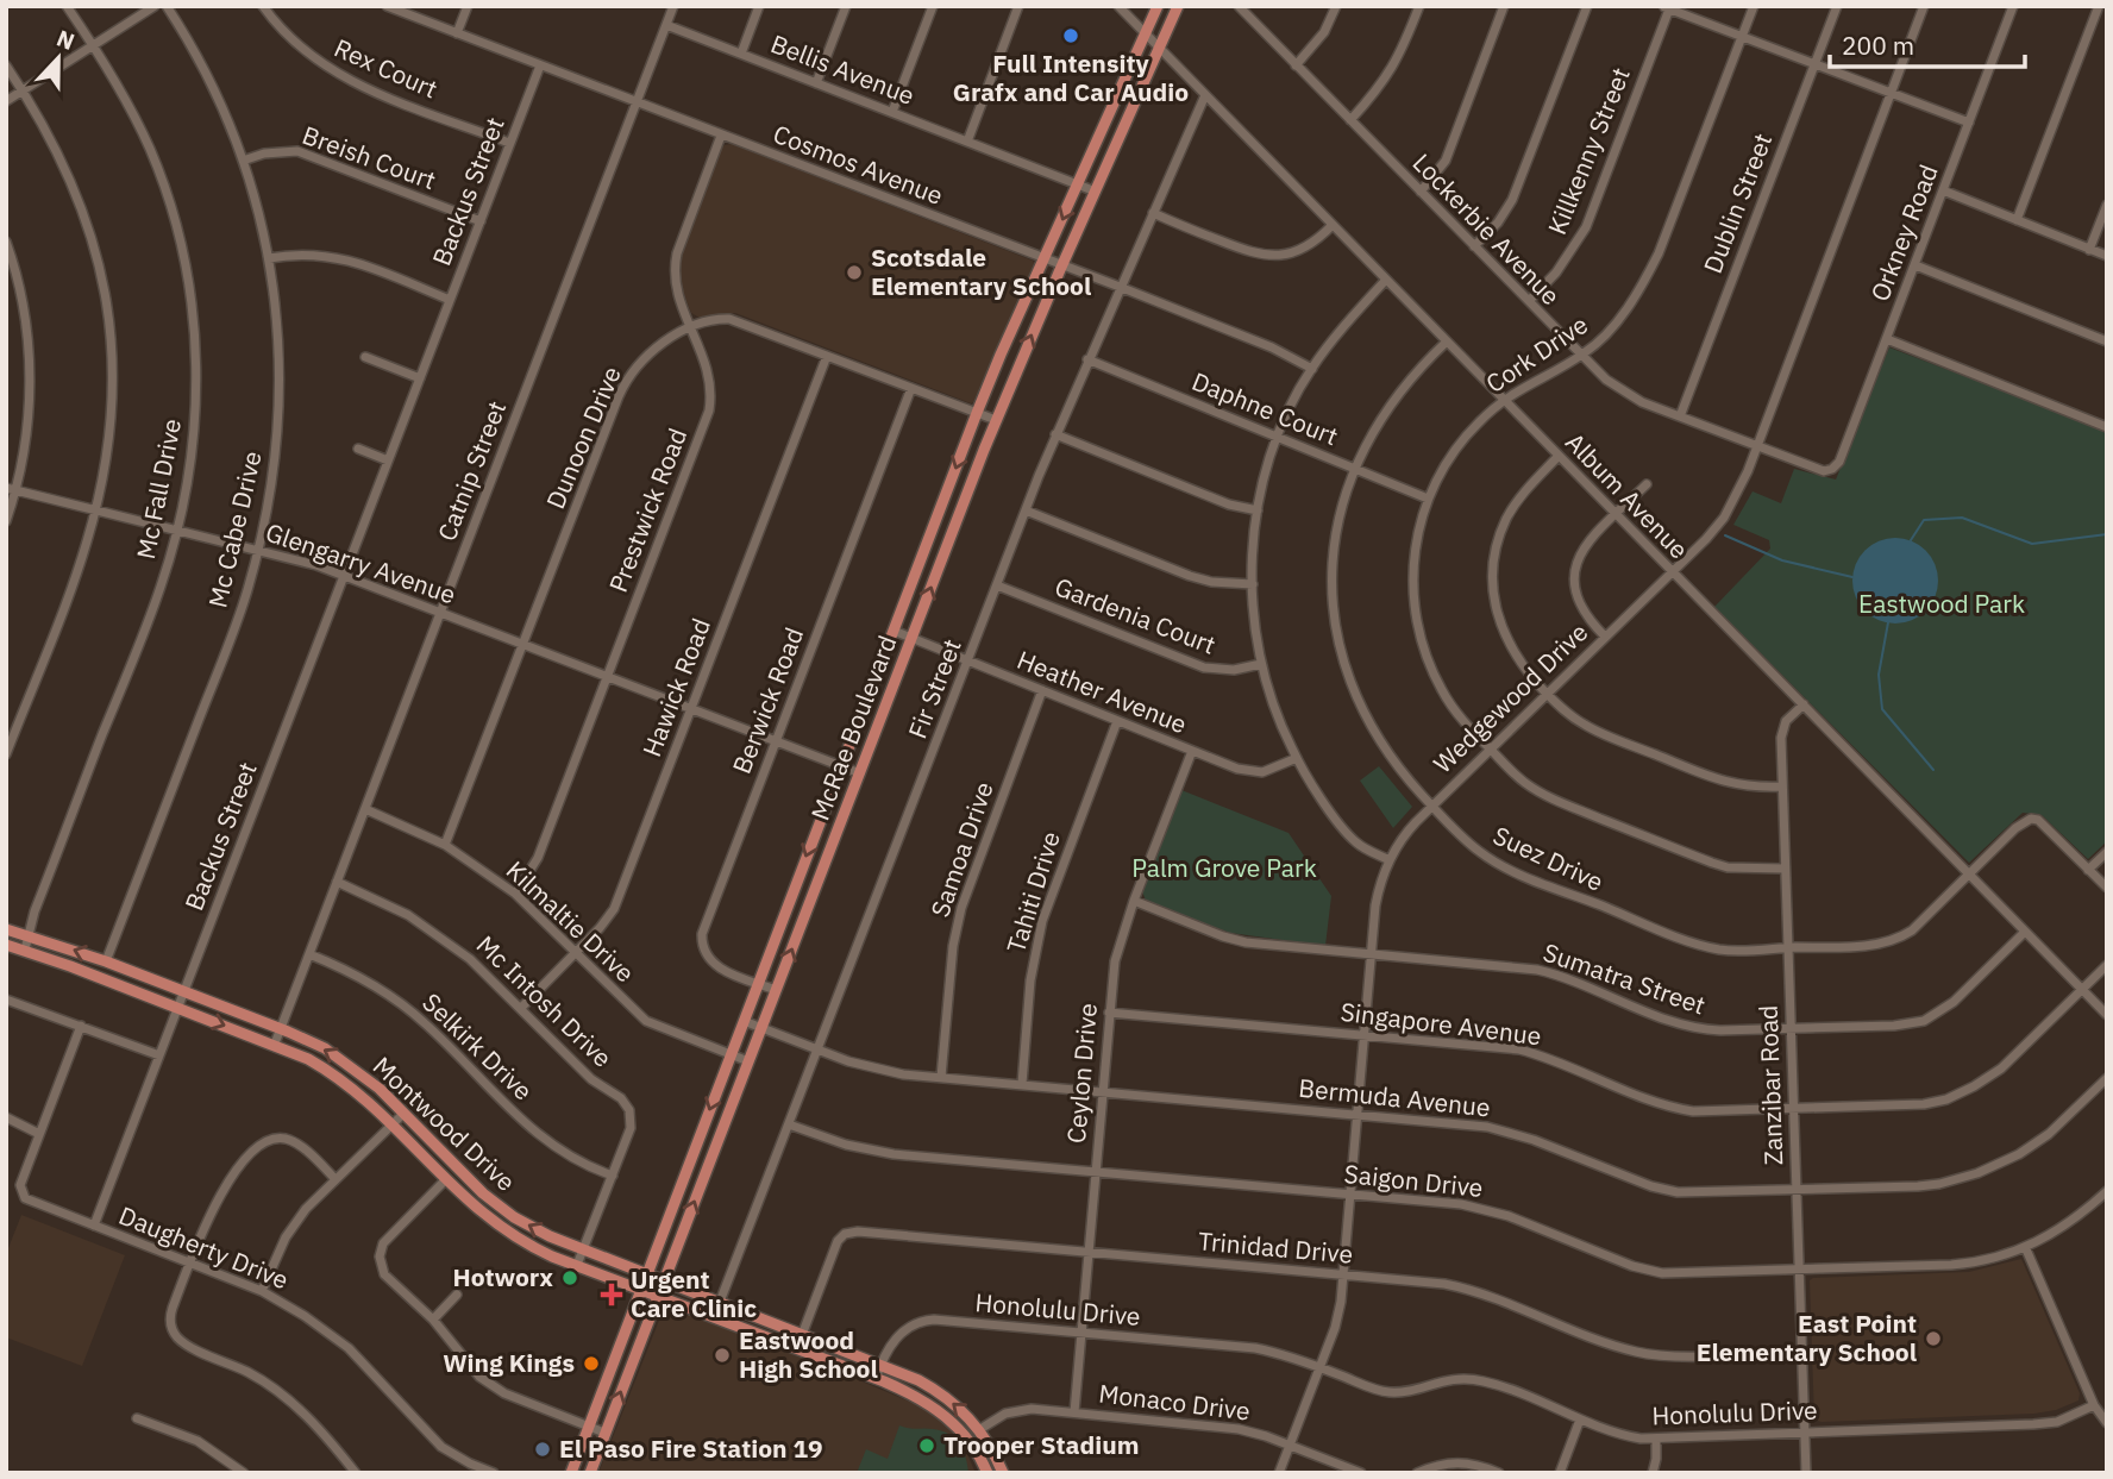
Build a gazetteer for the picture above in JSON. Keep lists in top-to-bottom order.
{
  "streets": {
    "main road": ["McRae Boulevard", "Montwood Drive"],
    "street": [
      "Rex Court",
      "Bellis Avenue",
      "Killkenny Street",
      "Breish Court",
      "Cosmos Avenue",
      "Backus Street",
      "Dublin Street",
      "Lockerbie Avenue",
      "Orkney Road",
      "Cork Drive",
      "Daphne Court",
      "Dunoon Drive",
      "Catnip Street",
      "Mc Fall Drive",
      "Album Avenue",
      "Prestwick Road",
      "Mc Cabe Drive",
      "Glengarry Avenue",
      "Gardenia Court",
      "Hawick Road",
      "Fir Street",
      "Heather Avenue",
      "Wedgewood Drive",
      "Berwick Road",
      "Samoa Drive",
      "Suez Drive",
      "Tahiti Drive",
      "Kilmaltie Drive",
      "Sumatra Street",
      "Mc Intosh Drive",
      "Singapore Avenue",
      "Selkirk Drive",
      "Ceylon Drive",
      "Zanzibar Road",
      "Bermuda Avenue",
      "Saigon Drive",
      "Daugherty Drive",
      "Trinidad Drive",
      "Honolulu Drive",
      "Monaco Drive"
    ]
  },
  "crossings": [
    ["Rex Court", "Backus Street"],
    ["Bellis Avenue", "Catnip Street"],
    ["Bellis Avenue", "McRae Boulevard"],
    ["Killkenny Street", "Lockerbie Avenue"],
    ["Breish Court", "Backus Street"],
    ["Breish Court", "Mc Cabe Drive"],
    ["Cosmos Avenue", "Backus Street"],
    ["Cosmos Avenue", "Catnip Street"],
    ["Cosmos Avenue", "Prestwick Road"],
    ["Cosmos Avenue", "Fir Street"],
    ["Cosmos Avenue", "McRae Boulevard"],
    ["Backus Street", "Glengarry Avenue"],
    ["Backus Street", "Montwood Drive"],
    ["Backus Street", "Daugherty Drive"],
    ["Dublin Street", "Lockerbie Avenue"],
    ["Lockerbie Avenue", "Orkney Road"],
    ["Lockerbie Avenue", "Cork Drive"],
    ["Lockerbie Avenue", "Wedgewood Drive"],
    ["Cork Drive", "Daphne Court"],
    ["Cork Drive", "Album Avenue"],
    ["Cork Drive", "Wedgewood Drive"],
    ["Cork Drive", "Zanzibar Road"],
    ["Daphne Court", "Fir Street"],
    ["Daphne Court", "Suez Drive"],
    ["Dunoon Drive", "Prestwick Road"],
    ["Dunoon Drive", "Glengarry Avenue"],
    ["Dunoon Drive", "Hawick Road"],
    ["Dunoon Drive", "Berwick Road"],
    ["Dunoon Drive", "McRae Boulevard"],
    ["Dunoon Drive", "Kilmaltie Drive"],
    ["Catnip Street", "Glengarry Avenue"],
    ["Catnip Street", "Kilmaltie Drive"],
    ["Catnip Street", "Mc Intosh Drive"],
    ["Catnip Street", "Selkirk Drive"],
    ["Catnip Street", "Montwood Drive"],
    ["Mc Fall Drive", "Glengarry Avenue"],
    ["Mc Fall Drive", "Montwood Drive"],
    ["Album Avenue", "Fir Street"],
    ["Album Avenue", "Wedgewood Drive"],
    ["Album Avenue", "McRae Boulevard"],
    ["Album Avenue", "Suez Drive"],
    ["Album Avenue", "Sumatra Street"],
    ["Album Avenue", "Singapore Avenue"],
    ["Album Avenue", "Zanzibar Road"],
    ["Prestwick Road", "Glengarry Avenue"],
    ["Prestwick Road", "Kilmaltie Drive"],
    ["Mc Cabe Drive", "Glengarry Avenue"],
    ["Mc Cabe Drive", "Montwood Drive"],
    ["Glengarry Avenue", "Hawick Road"],
    ["Glengarry Avenue", "Berwick Road"],
    ["Glengarry Avenue", "McRae Boulevard"],
    ["Gardenia Court", "Fir Street"],
    ["Hawick Road", "Kilmaltie Drive"],
    ["Hawick Road", "Mc Intosh Drive"],
    ["Fir Street", "Heather Avenue"],
    ["Fir Street", "Bermuda Avenue"],
    ["Fir Street", "Montwood Drive"],
    ["Fir Street", "Saigon Drive"],
    ["Heather Avenue", "McRae Boulevard"],
    ["Heather Avenue", "Samoa Drive"],
    ["Heather Avenue", "Tahiti Drive"],
    ["Heather Avenue", "Ceylon Drive"],
    ["Wedgewood Drive", "Suez Drive"],
    ["Wedgewood Drive", "Sumatra Street"],
    ["Wedgewood Drive", "Singapore Avenue"],
    ["Wedgewood Drive", "Bermuda Avenue"],
    ["Wedgewood Drive", "Saigon Drive"],
    ["Wedgewood Drive", "Trinidad Drive"],
    ["Wedgewood Drive", "Honolulu Drive"],
    ["Wedgewood Drive", "Monaco Drive"],
    ["Berwick Road", "McRae Boulevard"],
    ["McRae Boulevard", "Kilmaltie Drive"],
    ["McRae Boulevard", "Bermuda Avenue"],
    ["McRae Boulevard", "Montwood Drive"],
    ["Samoa Drive", "Bermuda Avenue"],
    ["Suez Drive", "Zanzibar Road"],
    ["Tahiti Drive", "Bermuda Avenue"],
    ["Sumatra Street", "Ceylon Drive"],
    ["Sumatra Street", "Zanzibar Road"],
    ["Mc Intosh Drive", "Selkirk Drive"],
    ["Mc Intosh Drive", "Montwood Drive"],
    ["Singapore Avenue", "Ceylon Drive"],
    ["Singapore Avenue", "Zanzibar Road"],
    ["Ceylon Drive", "Bermuda Avenue"],
    ["Ceylon Drive", "Saigon Drive"],
    ["Ceylon Drive", "Trinidad Drive"],
    ["Ceylon Drive", "Honolulu Drive"],
    ["Ceylon Drive", "Monaco Drive"],
    ["Zanzibar Road", "Bermuda Avenue"],
    ["Zanzibar Road", "Saigon Drive"],
    ["Zanzibar Road", "Trinidad Drive"],
    ["Zanzibar Road", "Honolulu Drive"],
    ["Montwood Drive", "Trinidad Drive"],
    ["Montwood Drive", "Honolulu Drive"],
    ["Montwood Drive", "Monaco Drive"]
  ],
  "parks": ["Eastwood Park", "Palm Grove Park"],
  "places": {
    "other": [
      "Full Intensity Grafx and Car Audio",
      "Scotsdale Elementary School",
      "Hotworx",
      "East Point Elementary School",
      "Eastwood High School",
      "Wing Kings",
      "Trooper Stadium",
      "El Paso Fire Station 19"
    ],
    "health": ["Urgent Care Clinic"]
  },
  "scale_bar": "200 m",
  "north": "top"
}
